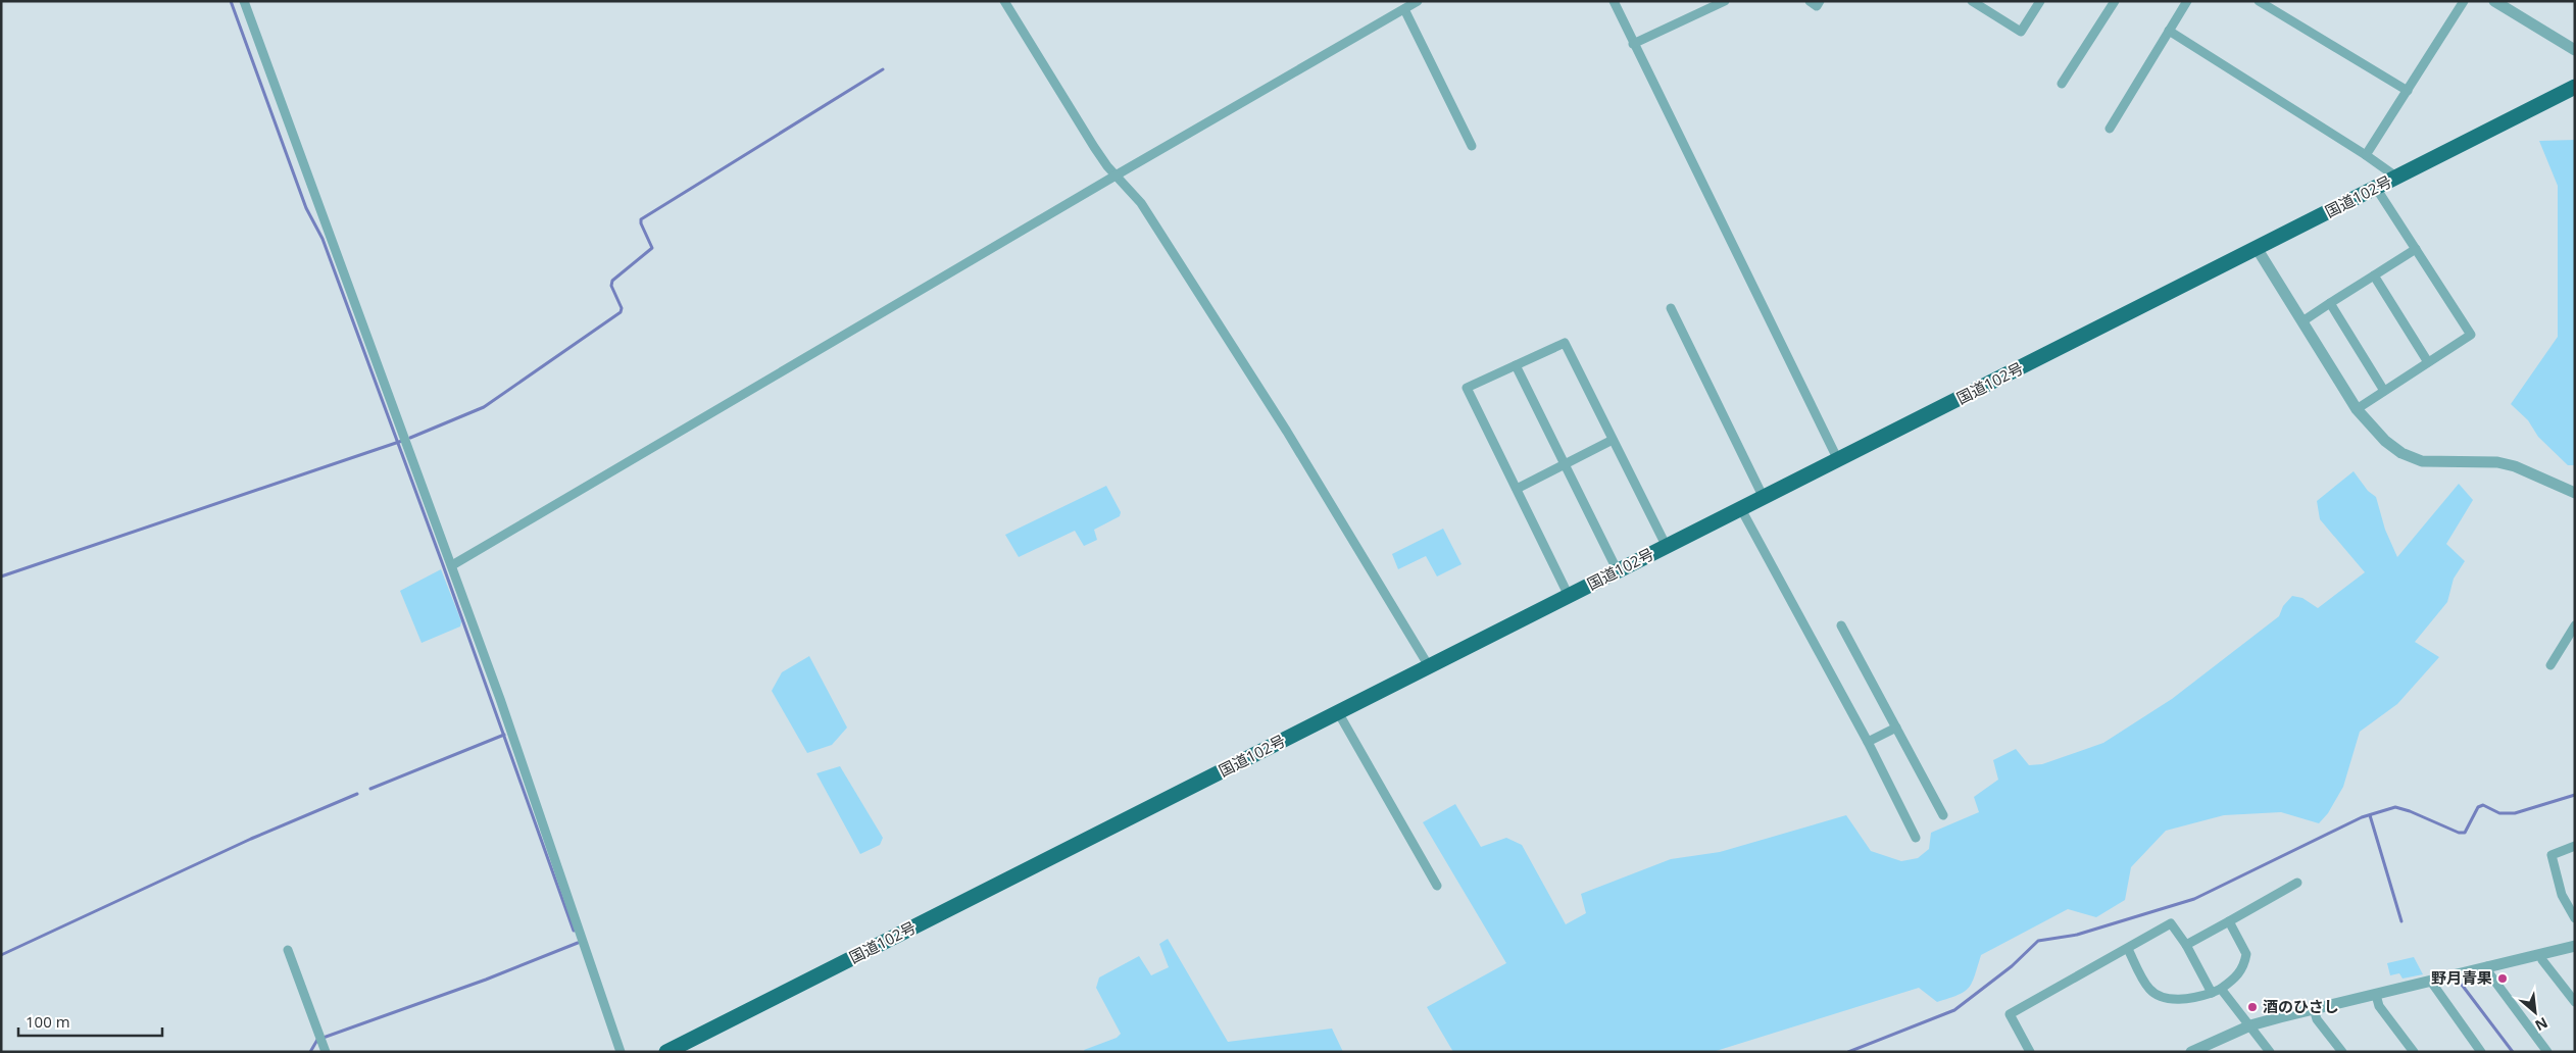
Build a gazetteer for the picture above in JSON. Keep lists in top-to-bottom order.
{
  "streets": {
    "highway": ["国道102号"]
  },
  "places": ["野月青果", "酒のひさし"],
  "scale_bar": "100 m",
  "north": "bottom right"
}
